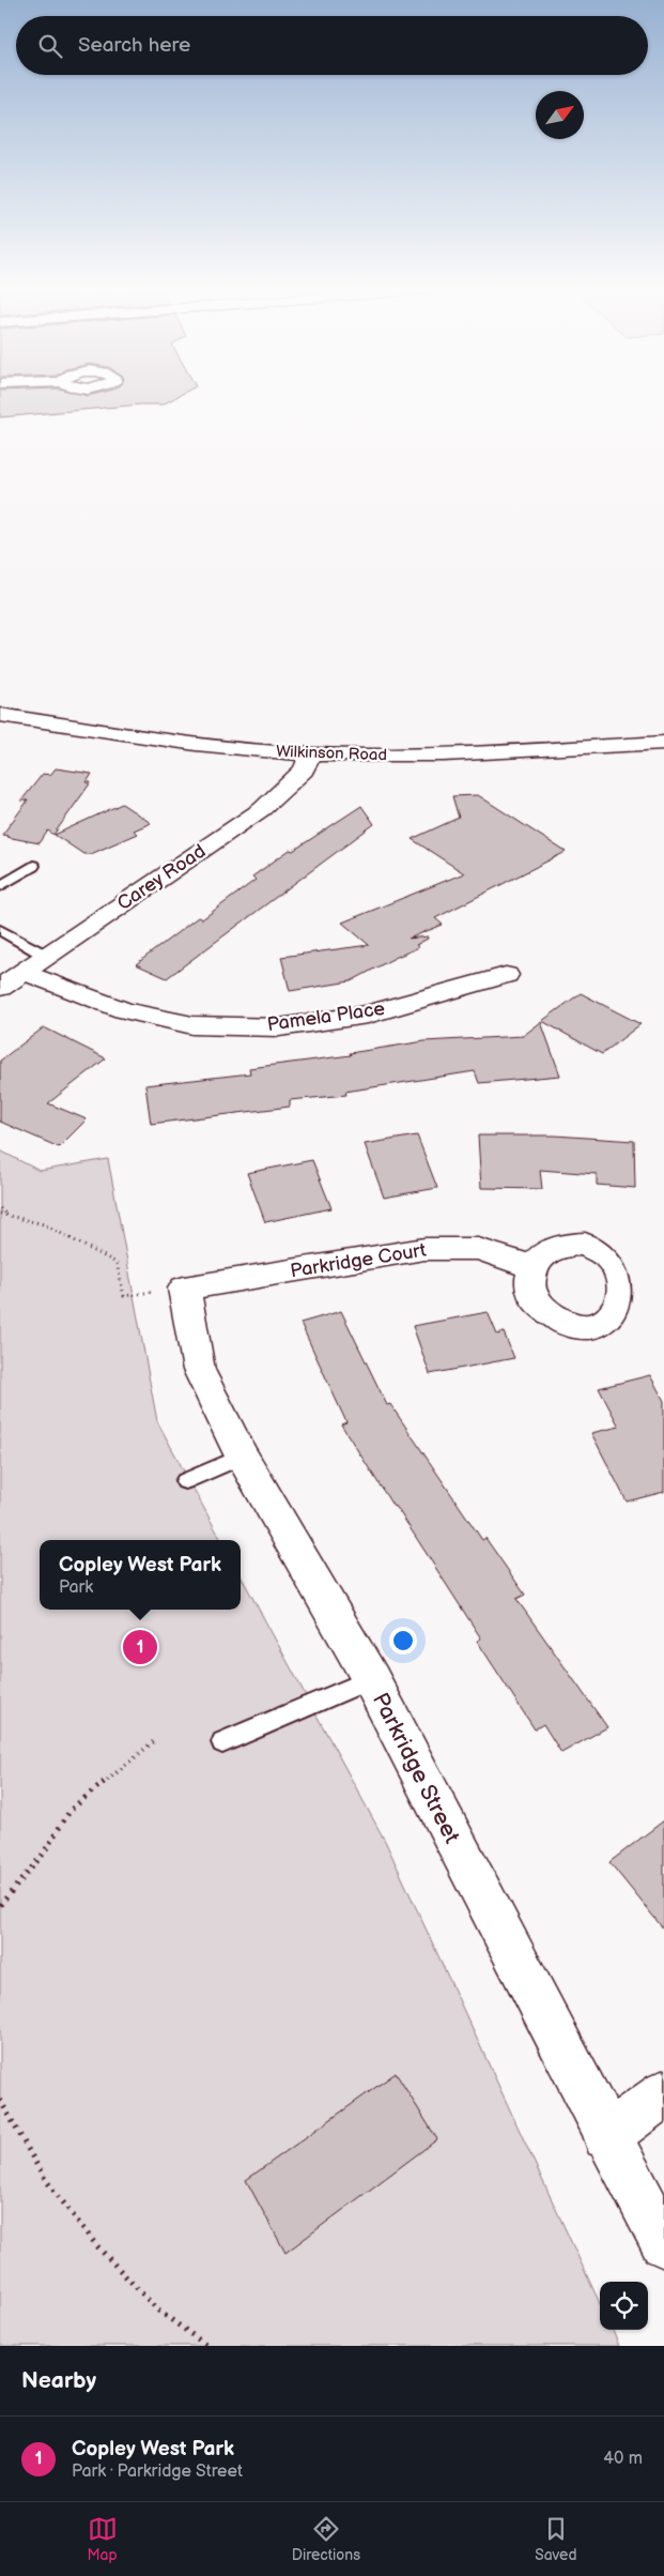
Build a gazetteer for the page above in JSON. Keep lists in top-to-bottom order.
{
  "streets": {
    "street": [
      "Wilkinson Road",
      "Carey Road",
      "Pamela Place",
      "Parkridge Court",
      "Parkridge Street"
    ]
  },
  "crossings": [
    ["Wilkinson Road", "Carey Road"],
    ["Carey Road", "Pamela Place"],
    ["Parkridge Court", "Parkridge Street"]
  ],
  "north": "top right",
  "page": {
    "search": "Search here",
    "popup": ["Copley West Park", "Park"],
    "pins": "1",
    "heading": "Nearby",
    "list": [
      {
        "mark": "1",
        "name": "Copley West Park",
        "note": "Park · Parkridge Street",
        "value": "40 m"
      }
    ],
    "nav": ["Map", "Directions", "Saved"]
  }
}
